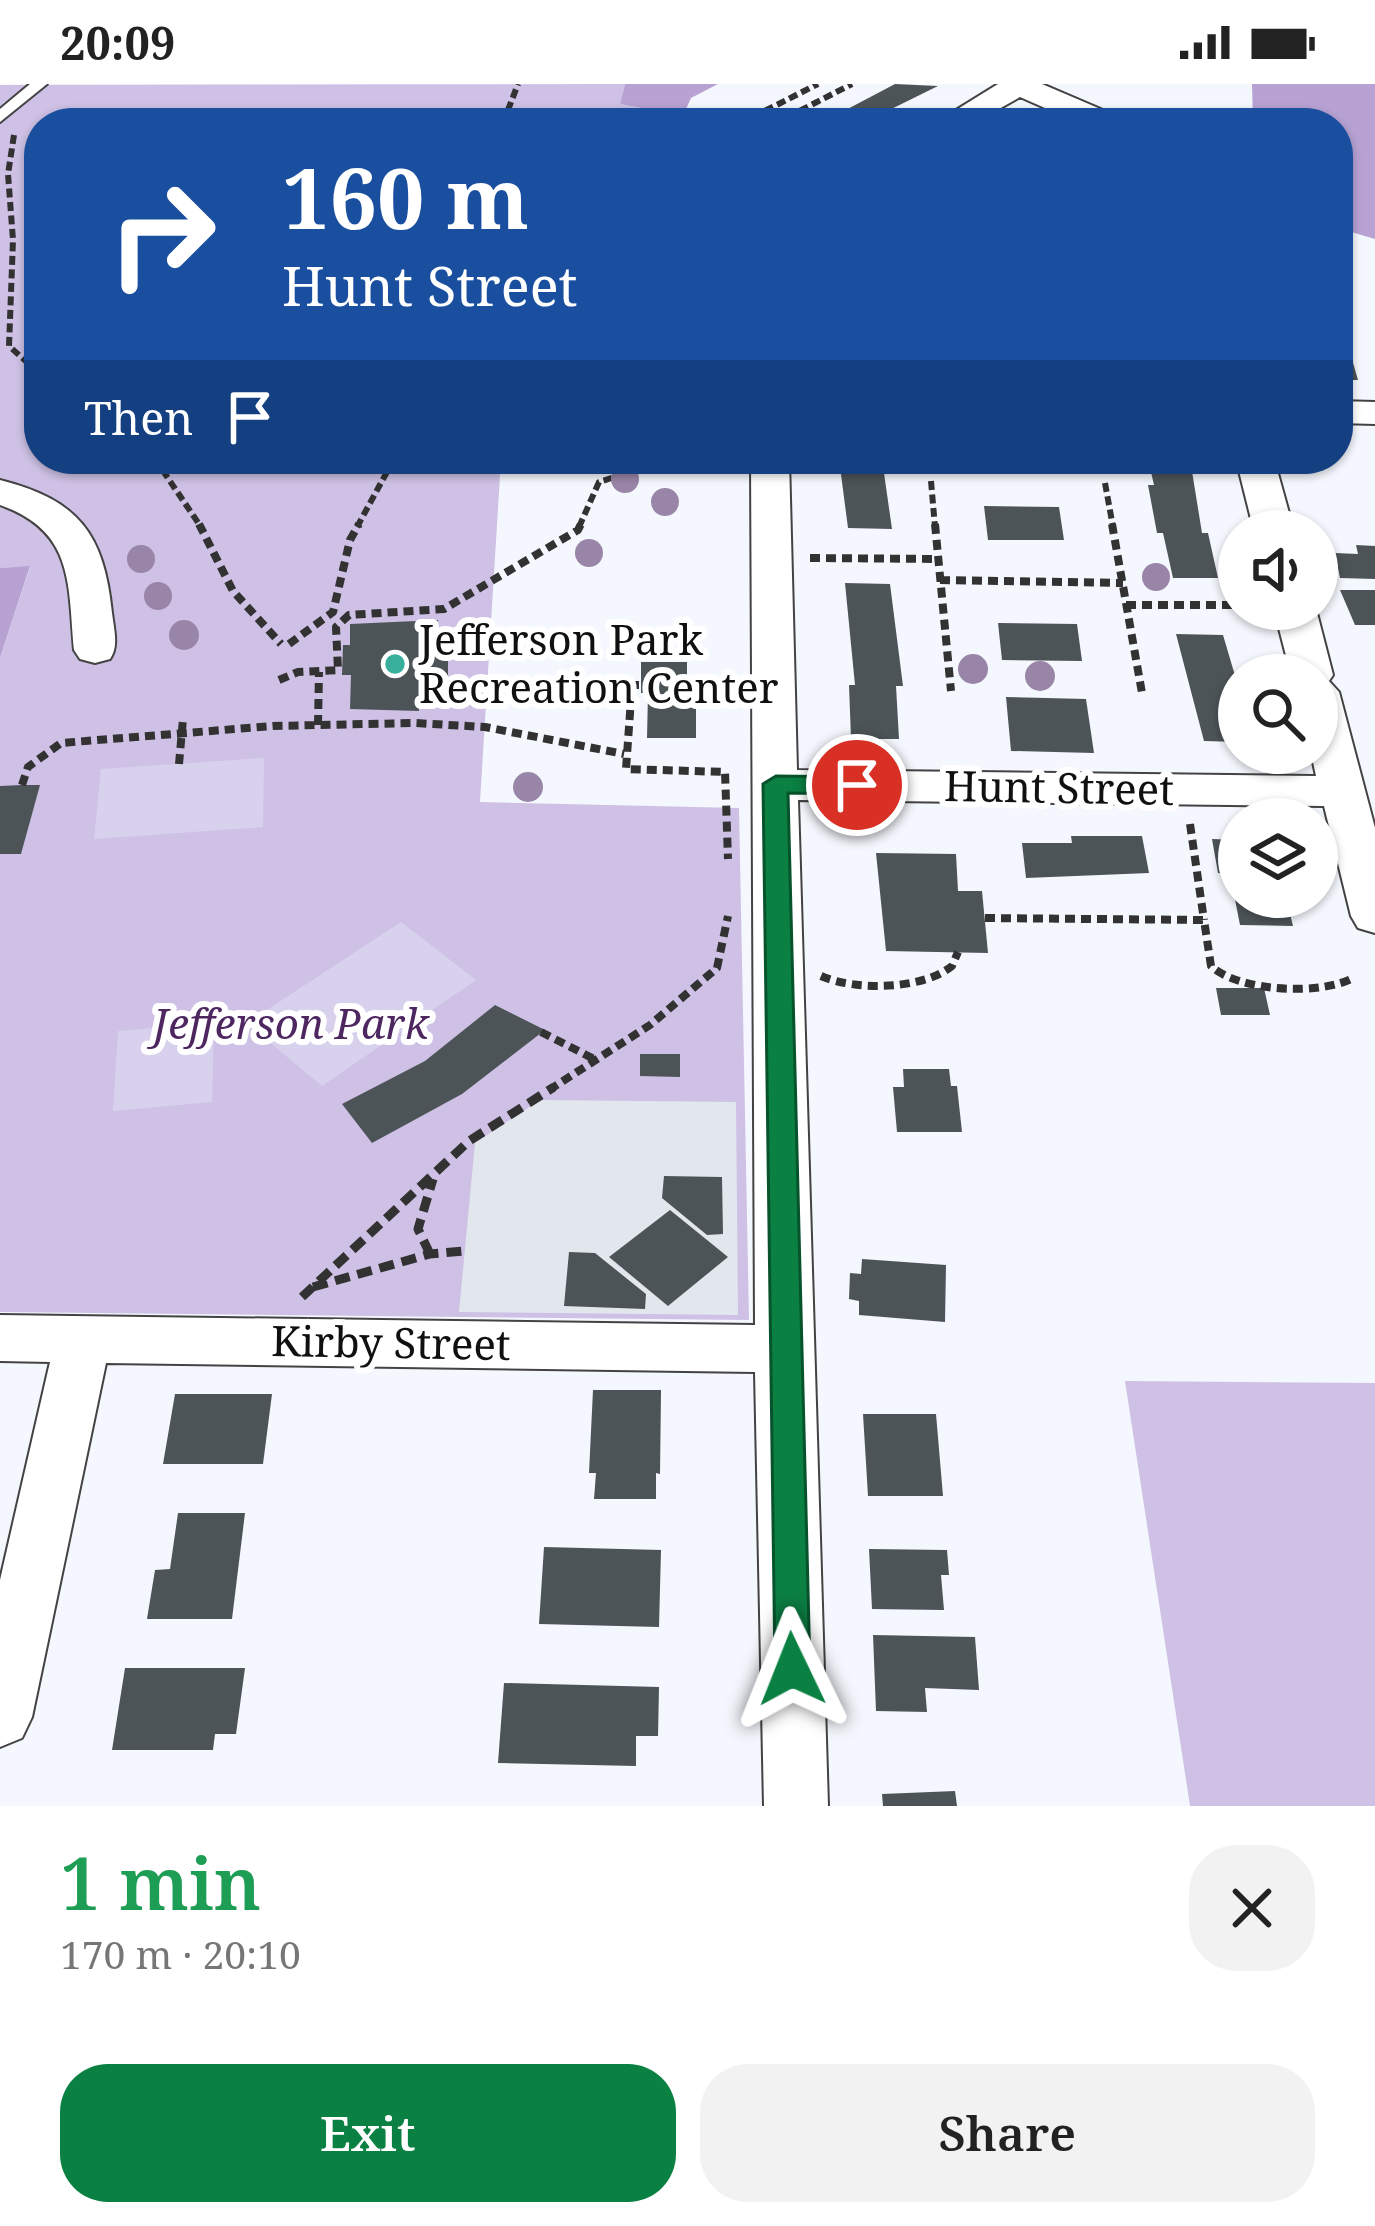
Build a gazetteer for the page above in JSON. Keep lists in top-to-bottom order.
{
  "streets": {
    "street": ["Hunt Street", "Kirby Street"]
  },
  "parks": ["Jefferson Park"],
  "places": ["Jefferson Park Recreation Center"],
  "page": {
    "status": "20:09",
    "turn": ["160 m", "Hunt Street"],
    "then": "Then",
    "heading": ["1 min", "170 m · 20:10"],
    "buttons": ["Exit", "Share"]
  }
}
